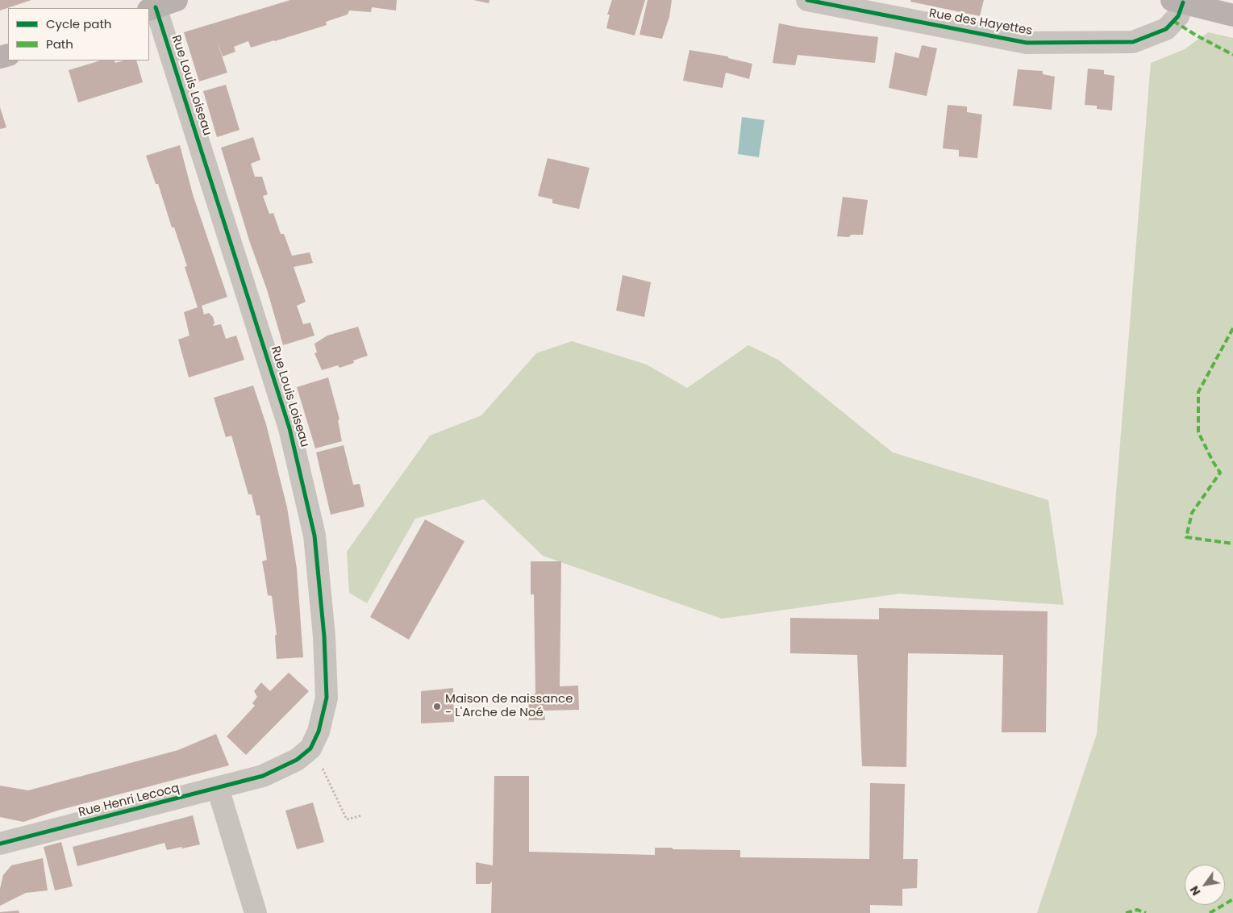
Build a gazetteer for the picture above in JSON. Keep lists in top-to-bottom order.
{
  "streets": {
    "street": ["Rue des Hayettes", "Rue Louis Loiseau", "Rue Henri Lecocq"]
  },
  "crossings": [
    ["Rue Louis Loiseau", "Rue Henri Lecocq"]
  ],
  "places": ["Maison de naissance - L'Arche de Noé"],
  "legend": ["Cycle path", "Path"],
  "north": "bottom left"
}
